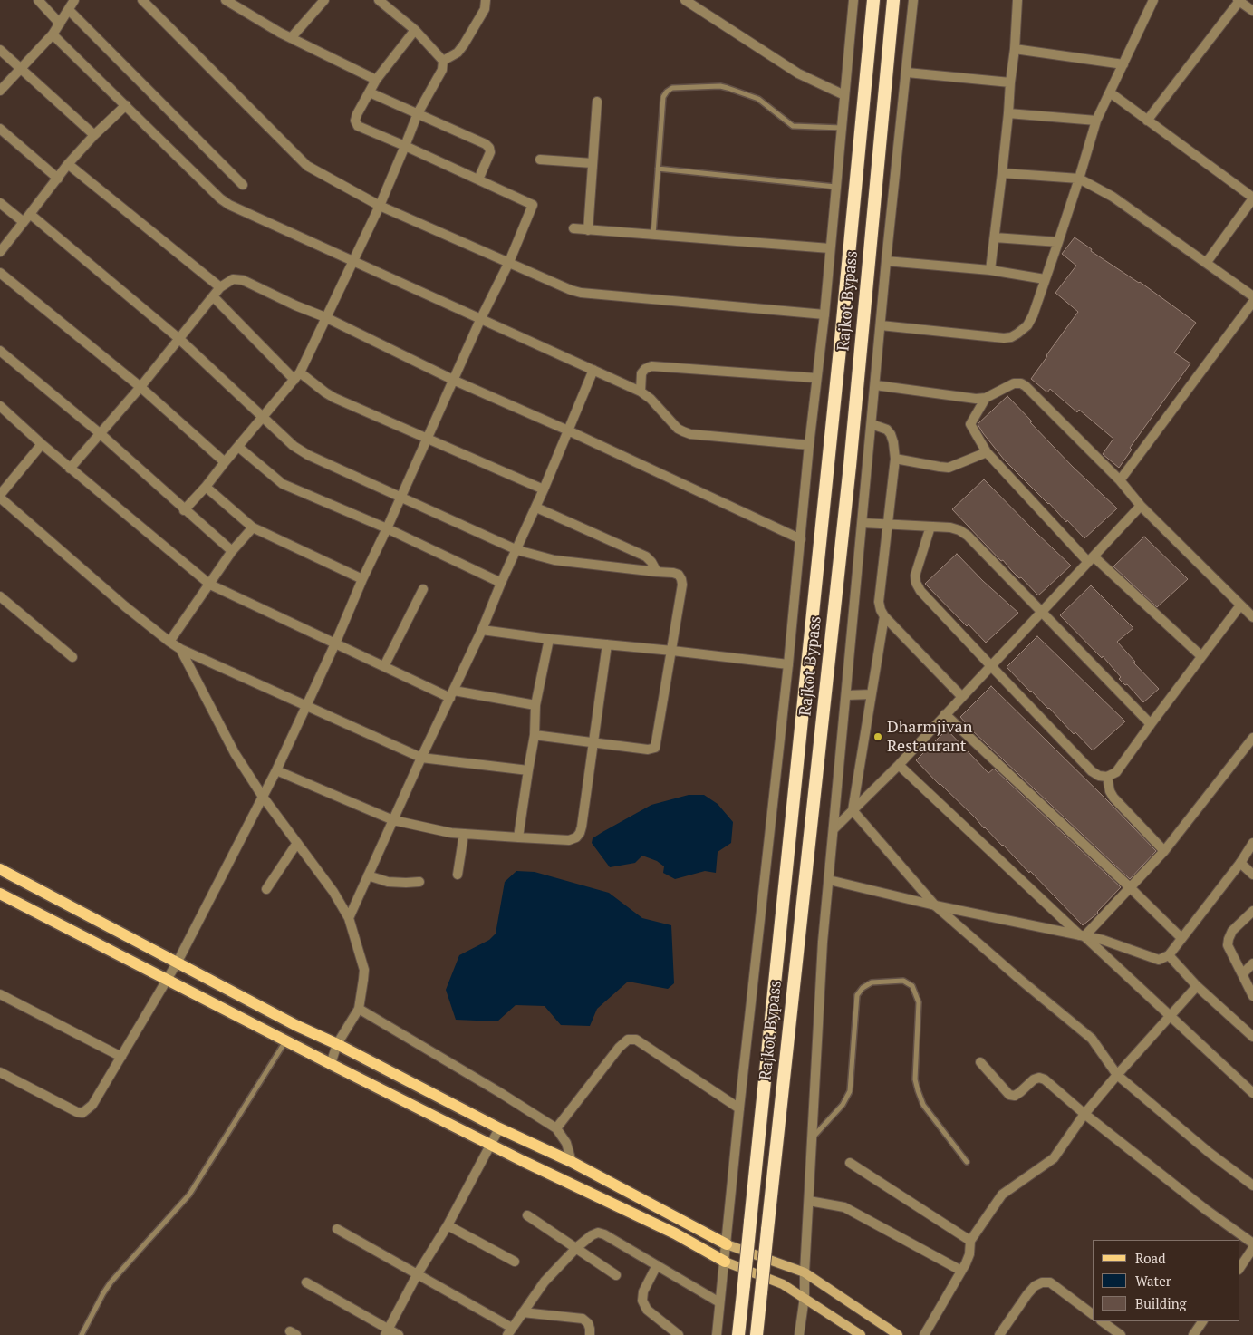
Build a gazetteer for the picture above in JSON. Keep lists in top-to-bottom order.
{
  "streets": {
    "highway": ["Rajkot Bypass"]
  },
  "places": ["Dharmjivan Restaurant"],
  "legend": ["Road", "Water", "Building"]
}
